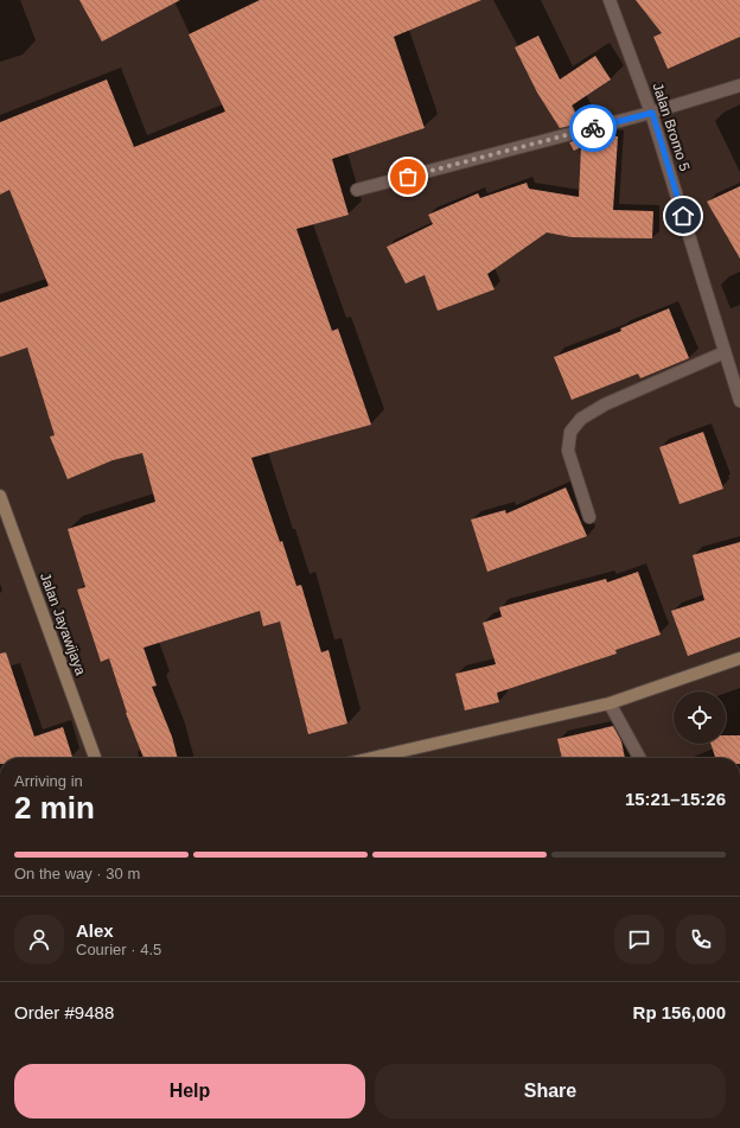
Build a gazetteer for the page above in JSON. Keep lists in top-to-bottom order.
{
  "streets": {
    "main road": ["Jalan Jayawijaya"],
    "street": ["Jalan Bromo 5"]
  },
  "page": {
    "heading": ["2 min", "Arriving in", "15:21–15:26"],
    "panel": [
      "Alex",
      "Courier · 4.5",
      "Order #9488",
      "Rp 156,000"
    ],
    "bar": "On the way · 30 m",
    "buttons": ["Help", "Share"]
  }
}
